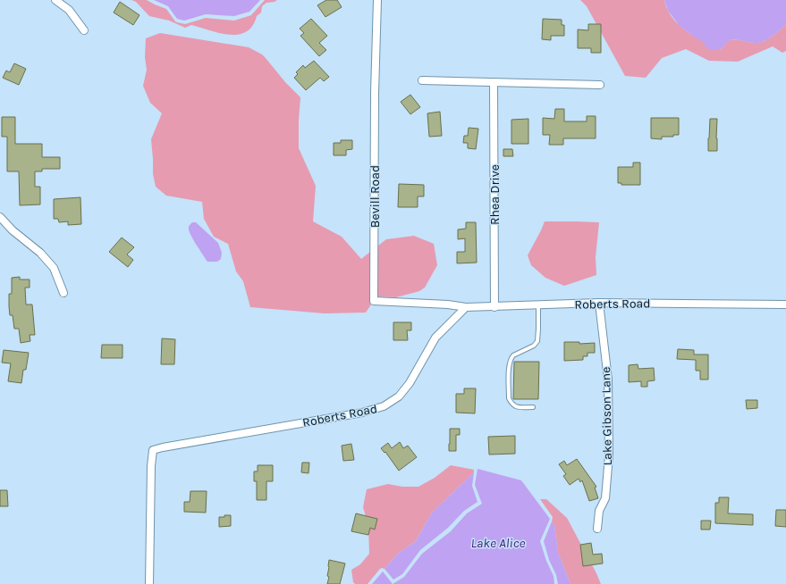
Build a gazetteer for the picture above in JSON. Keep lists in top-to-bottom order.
{
  "streets": {
    "street": [
      "Rhea Drive",
      "Bevill Road",
      "Roberts Road",
      "Lake Gibson Lane"
    ]
  },
  "crossings": [
    ["Rhea Drive", "Roberts Road"],
    ["Bevill Road", "Roberts Road"],
    ["Roberts Road", "Lake Gibson Lane"]
  ],
  "water": ["Lake Alice"]
}
